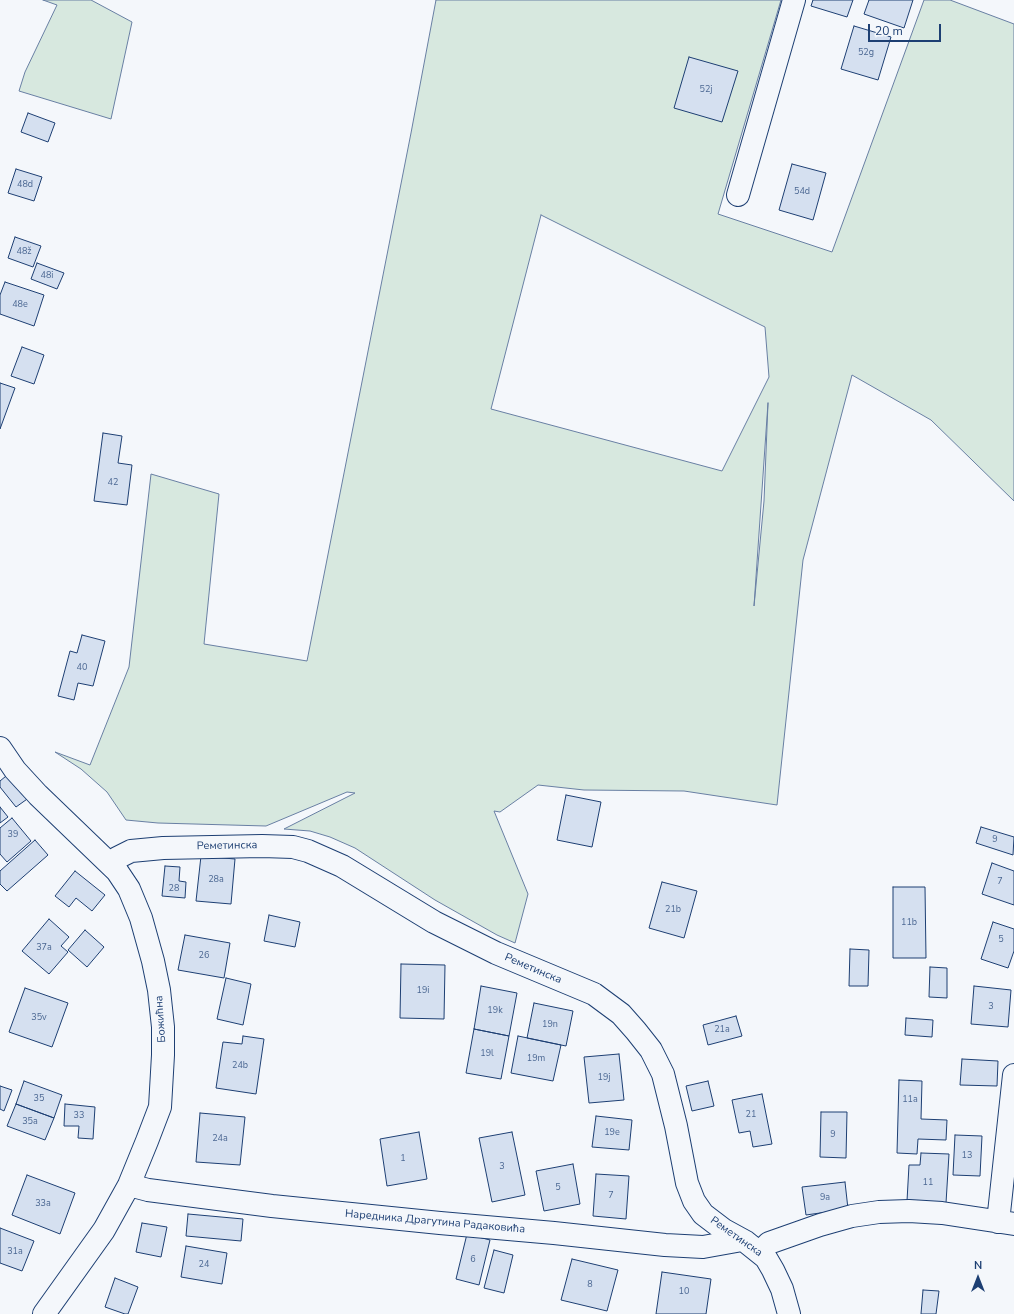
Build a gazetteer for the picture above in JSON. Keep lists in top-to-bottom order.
{
  "streets": {
    "street": ["Реметинска", "Божићна", "Наредника Драгутина Радаковића"]
  },
  "crossings": [
    ["Реметинска", "Божићна"],
    ["Реметинска", "Наредника Драгутина Радаковића"],
    ["Божићна", "Наредника Драгутина Радаковића"]
  ],
  "house_numbers": [
    "52g",
    "52j",
    "48d",
    "54d",
    "48ž",
    "48i",
    "48e",
    "42",
    "40",
    "39",
    "9",
    "28a",
    "7",
    "28",
    "21b",
    "11b",
    "5",
    "37a",
    "26",
    "19i",
    "3",
    "19k",
    "35v",
    "19n",
    "21a",
    "19l",
    "19m",
    "24b",
    "19j",
    "35",
    "11a",
    "21",
    "33",
    "35a",
    "19e",
    "9",
    "24a",
    "13",
    "1",
    "3",
    "11",
    "5",
    "7",
    "9a",
    "33a",
    "31a",
    "6",
    "24",
    "8",
    "10"
  ],
  "scale_bar": "20 m",
  "north": "top"
}
